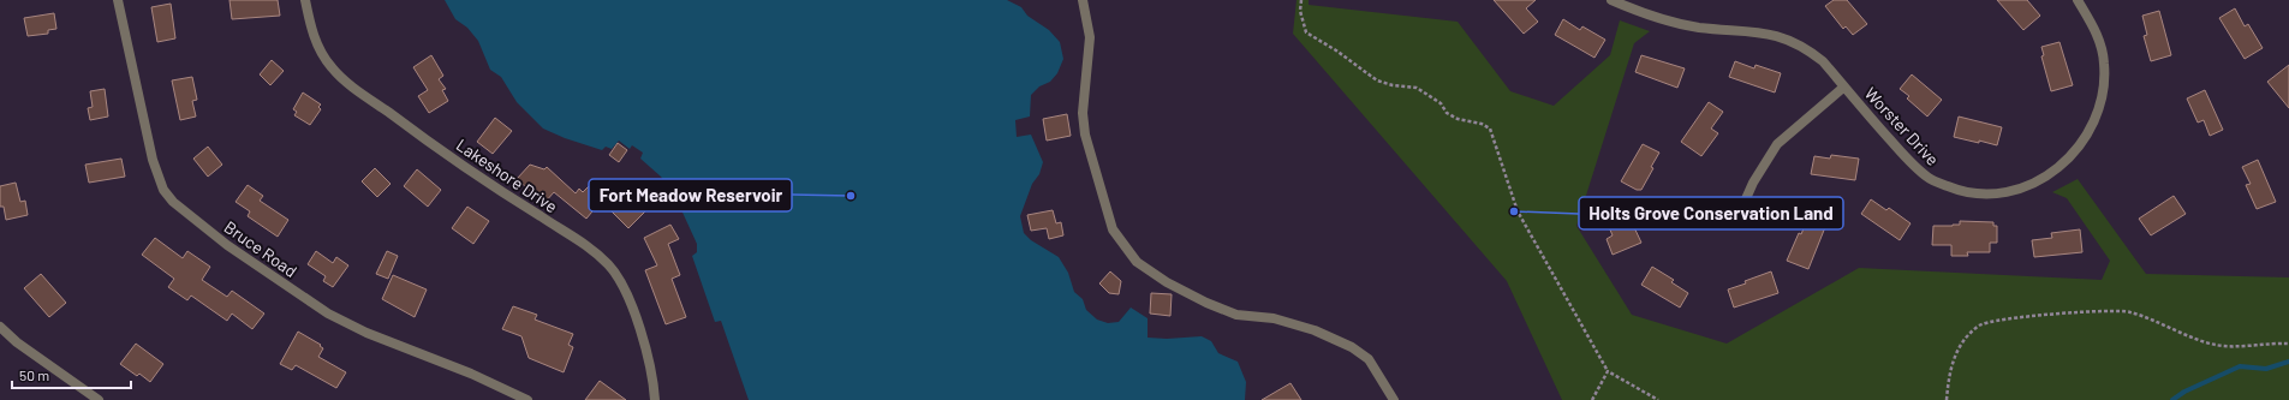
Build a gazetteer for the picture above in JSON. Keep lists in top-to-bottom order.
{
  "streets": {
    "street": ["Worster Drive", "Lakeshore Drive", "Bruce Road"]
  },
  "places": ["Fort Meadow Reservoir", "Holts Grove Conservation Land"],
  "scale_bar": "50 m"
}
